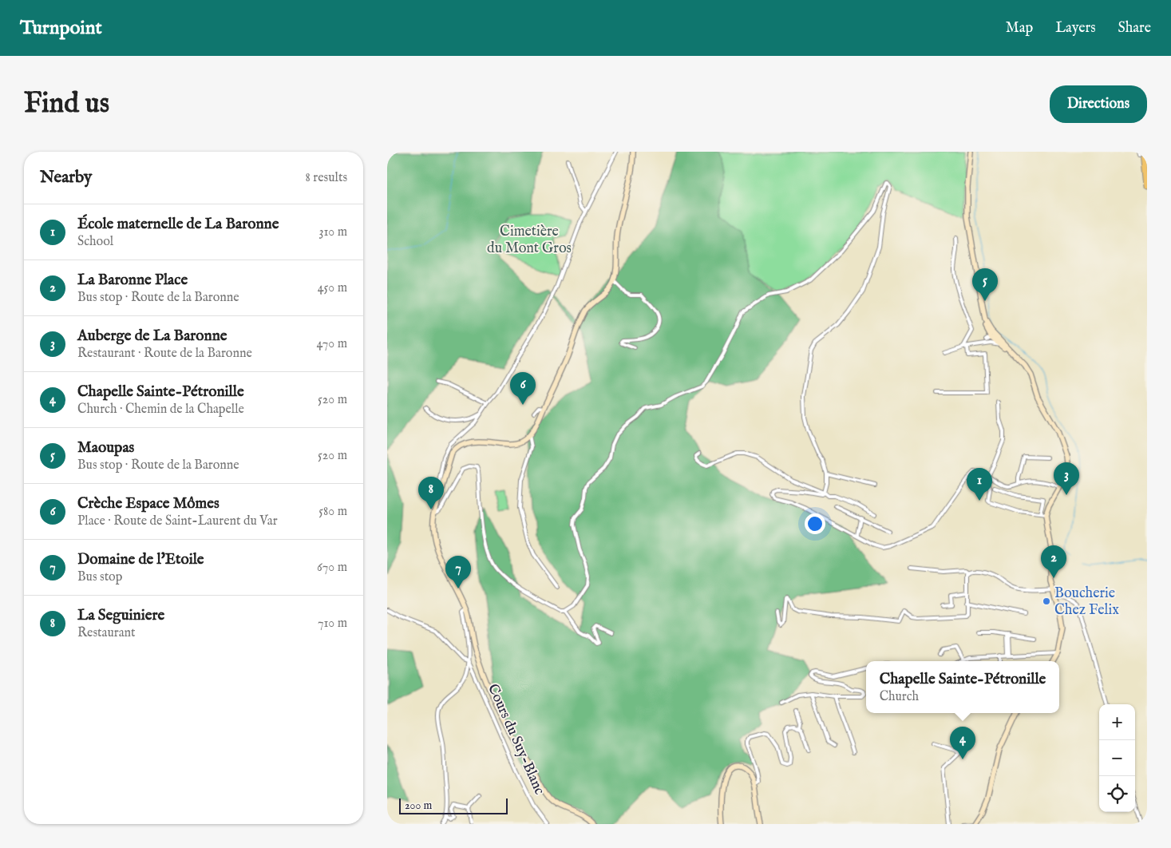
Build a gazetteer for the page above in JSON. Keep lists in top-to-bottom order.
{
  "streets": {
    "street": ["Cours du Suy-Blanc"]
  },
  "parks": ["Cimetière du Mont Gros"],
  "places": ["Boucherie Chez Felix"],
  "scale_bar": "200 m",
  "page": {
    "header": "Turnpoint",
    "nav": ["Map", "Layers", "Share"],
    "buttons": "Directions",
    "title": "Find us",
    "heading": ["Nearby", "8 results"],
    "list": [
      {
        "mark": "1",
        "name": "École maternelle de La Baronne",
        "note": "School",
        "value": "310 m"
      },
      {
        "mark": "2",
        "name": "La Baronne Place",
        "note": "Bus stop · Route de la Baronne",
        "value": "450 m"
      },
      {
        "mark": "3",
        "name": "Auberge de La Baronne",
        "note": "Restaurant · Route de la Baronne",
        "value": "470 m"
      },
      {
        "mark": "4",
        "name": "Chapelle Sainte-Pétronille",
        "note": "Church · Chemin de la Chapelle",
        "value": "520 m"
      },
      {
        "mark": "5",
        "name": "Maoupas",
        "note": "Bus stop · Route de la Baronne",
        "value": "520 m"
      },
      {
        "mark": "6",
        "name": "Crèche Espace Mômes",
        "note": "Place · Route de Saint-Laurent du Var",
        "value": "580 m"
      },
      {
        "mark": "7",
        "name": "Domaine de l'Etoile",
        "note": "Bus stop",
        "value": "670 m"
      },
      {
        "mark": "8",
        "name": "La Seguiniere",
        "note": "Restaurant",
        "value": "710 m"
      }
    ],
    "pins": [
      "5",
      "6",
      "3",
      "1",
      "8",
      "2",
      "7",
      "4"
    ],
    "popup": ["Chapelle Sainte-Pétronille", "Church"],
    "map_buttons": ["+", "−"],
    "scale": "200 m"
  }
}
